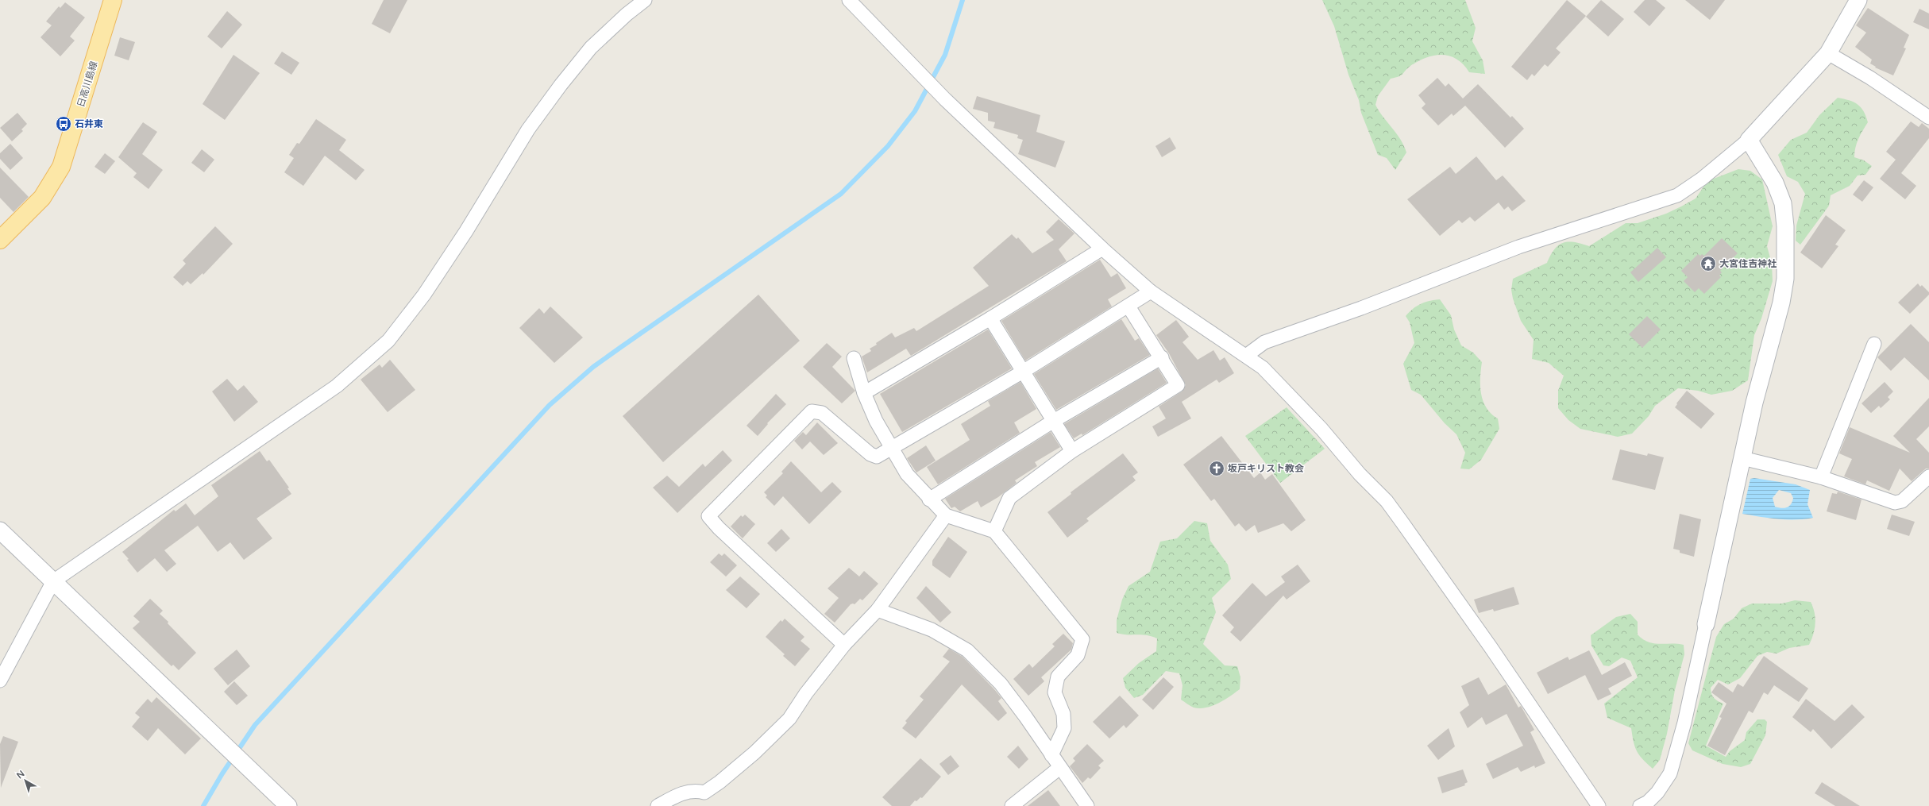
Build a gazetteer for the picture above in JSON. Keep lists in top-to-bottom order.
{
  "streets": {
    "main road": ["日高川島線"]
  },
  "places": {
    "bus stop": ["石井東"],
    "temple": ["大宮住吉神社"],
    "church": ["坂戸キリスト教会"]
  },
  "north": "top left"
}
